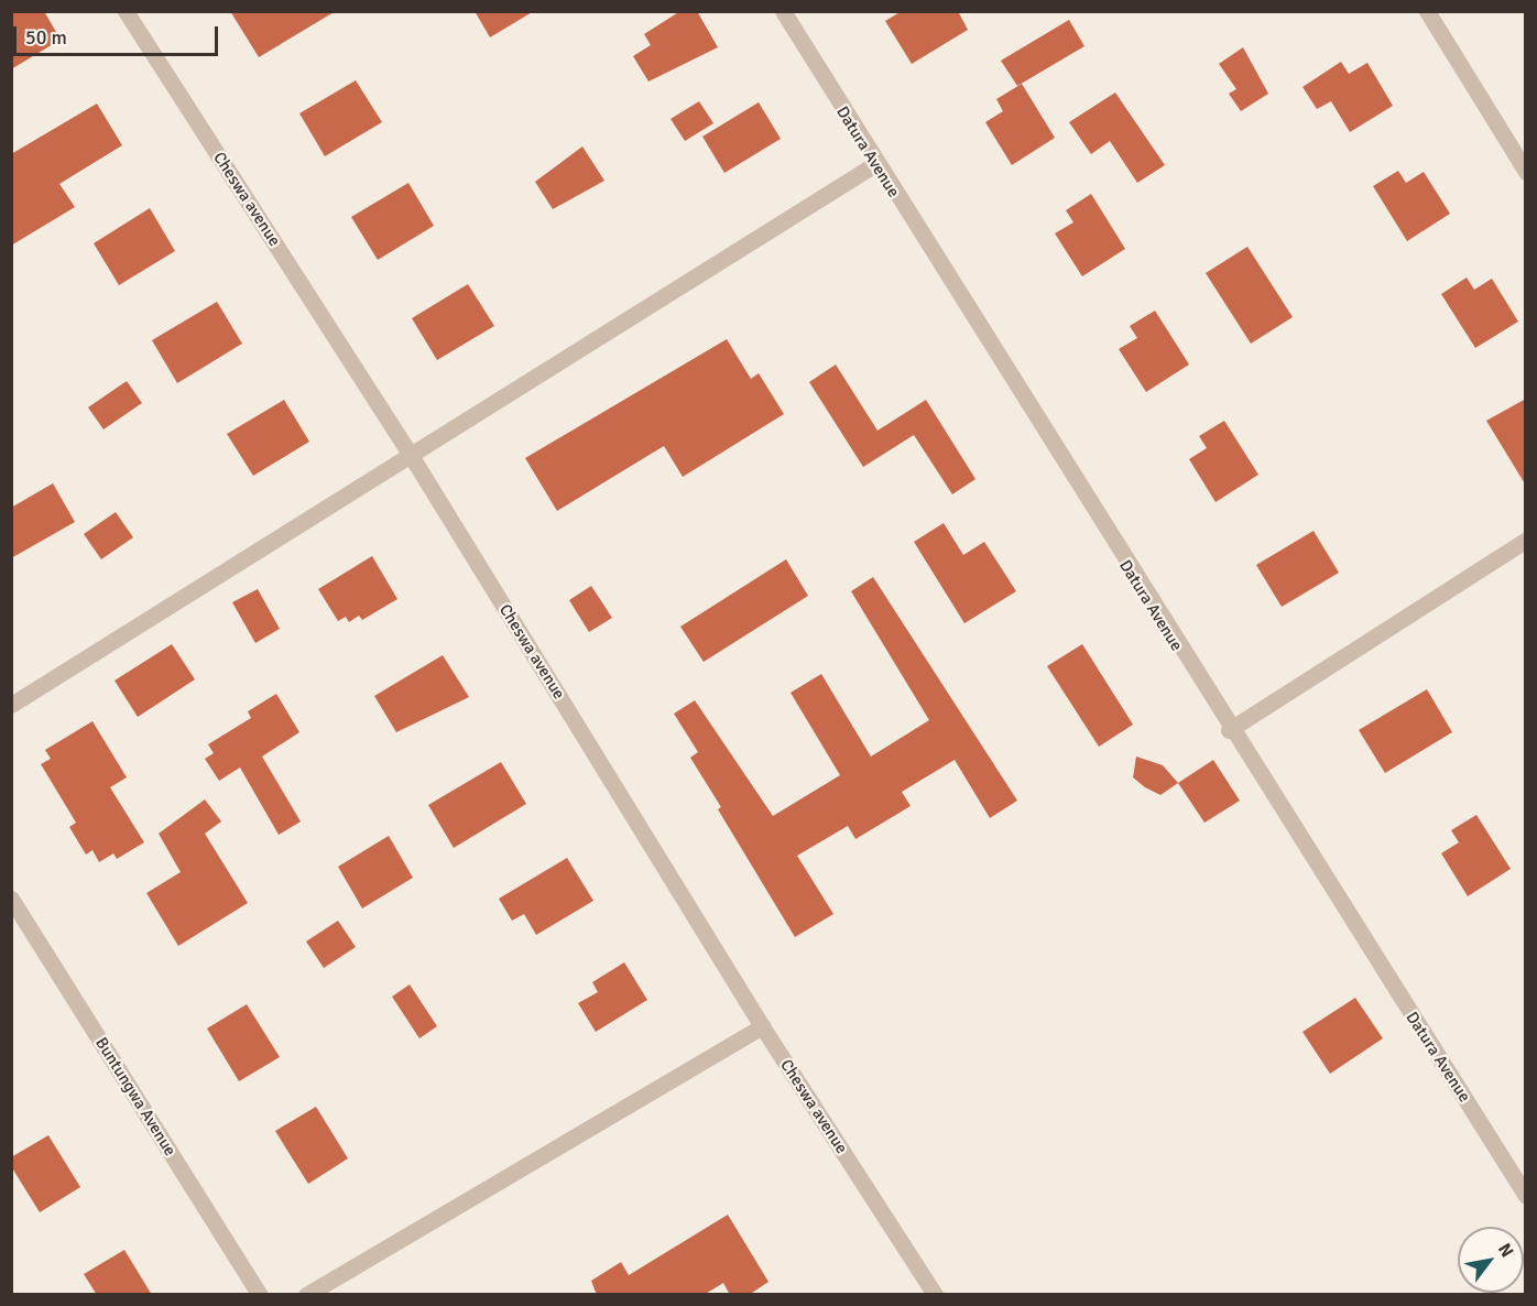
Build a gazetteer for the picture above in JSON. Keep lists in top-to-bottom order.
{
  "streets": {
    "street": ["Datura Avenue", "Cheswa avenue", "Buntungwa Avenue"]
  },
  "scale_bar": "50 m",
  "north": "top right"
}
